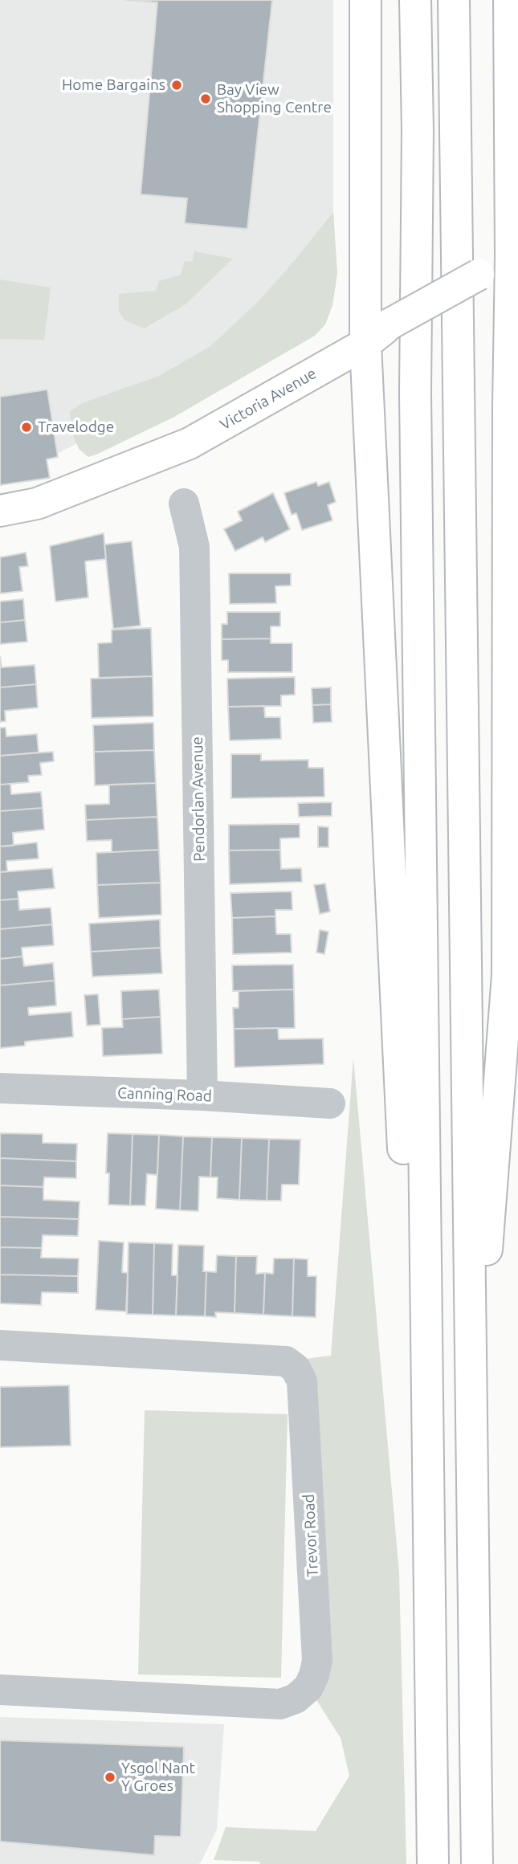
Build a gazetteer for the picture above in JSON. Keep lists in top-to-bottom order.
{
  "streets": {
    "main road": ["Victoria Avenue"],
    "street": ["Pendorlan Avenue", "Canning Road", "Trevor Road"]
  },
  "crossings": [
    ["Pendorlan Avenue", "Canning Road"]
  ],
  "places": [
    "Home Bargains",
    "Bay View Shopping Centre",
    "Travelodge",
    "Ysgol Nant Y Groes"
  ]
}
